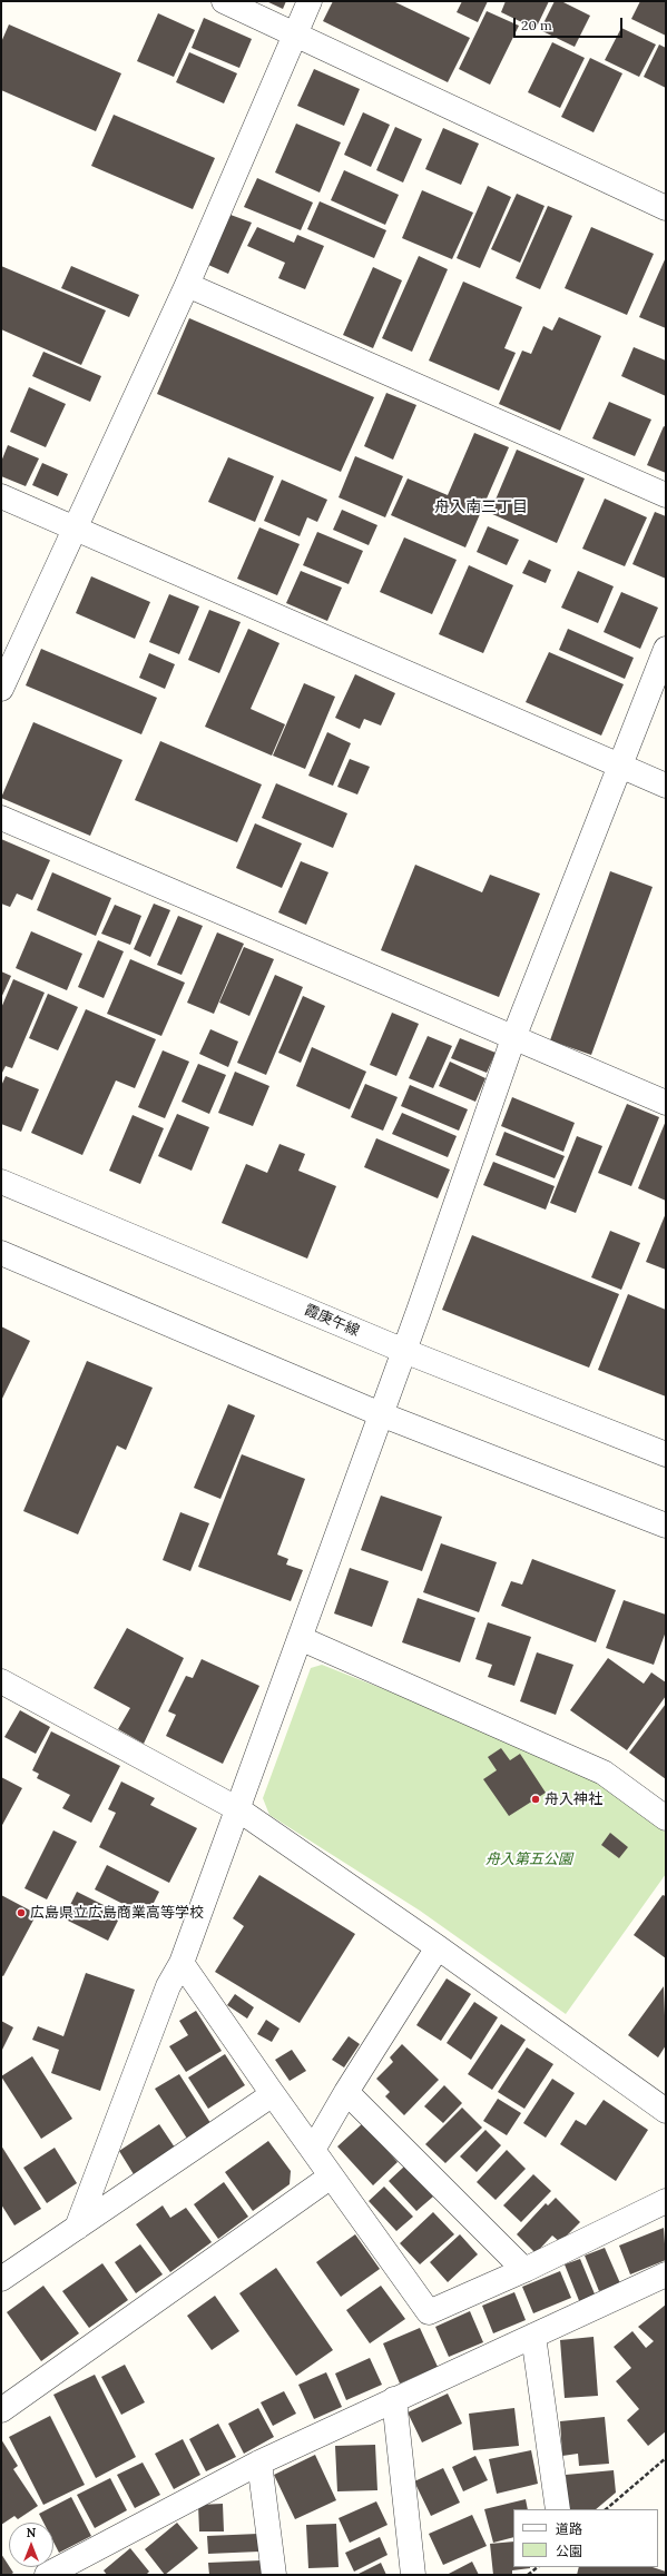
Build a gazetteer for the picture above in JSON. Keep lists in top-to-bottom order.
{
  "streets": {
    "street": ["霞庚午線"]
  },
  "districts": ["舟入南三丁目"],
  "parks": ["舟入第五公園"],
  "places": ["舟入神社", "広島県立広島商業高等学校"],
  "legend": ["道路", "公園"],
  "scale_bar": "20 m",
  "north": "top"
}
